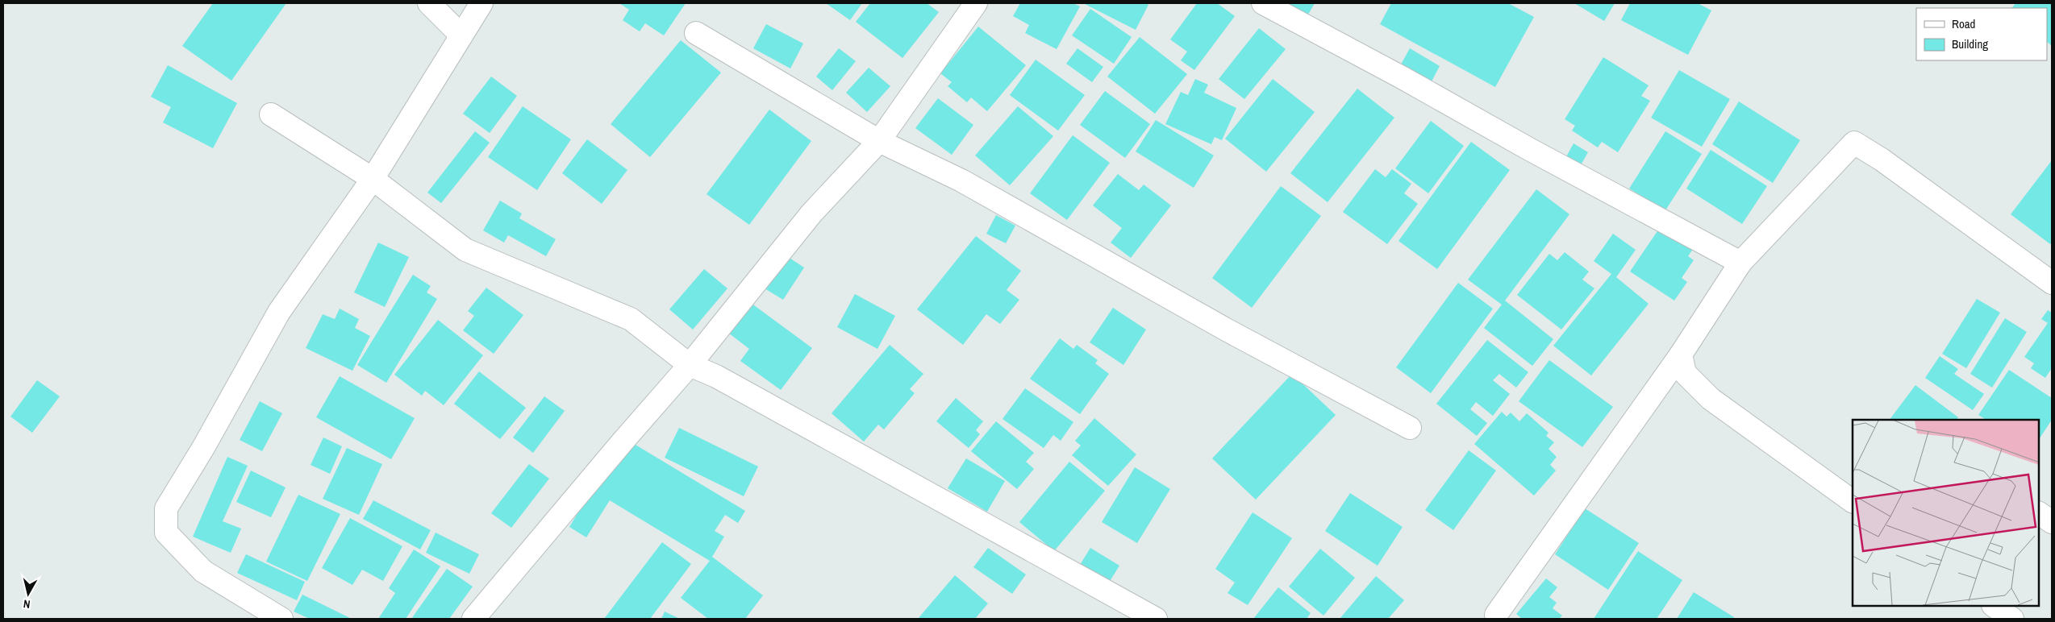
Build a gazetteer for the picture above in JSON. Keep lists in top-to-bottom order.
{
  "legend": ["Road", "Building"],
  "north": "bottom"
}
